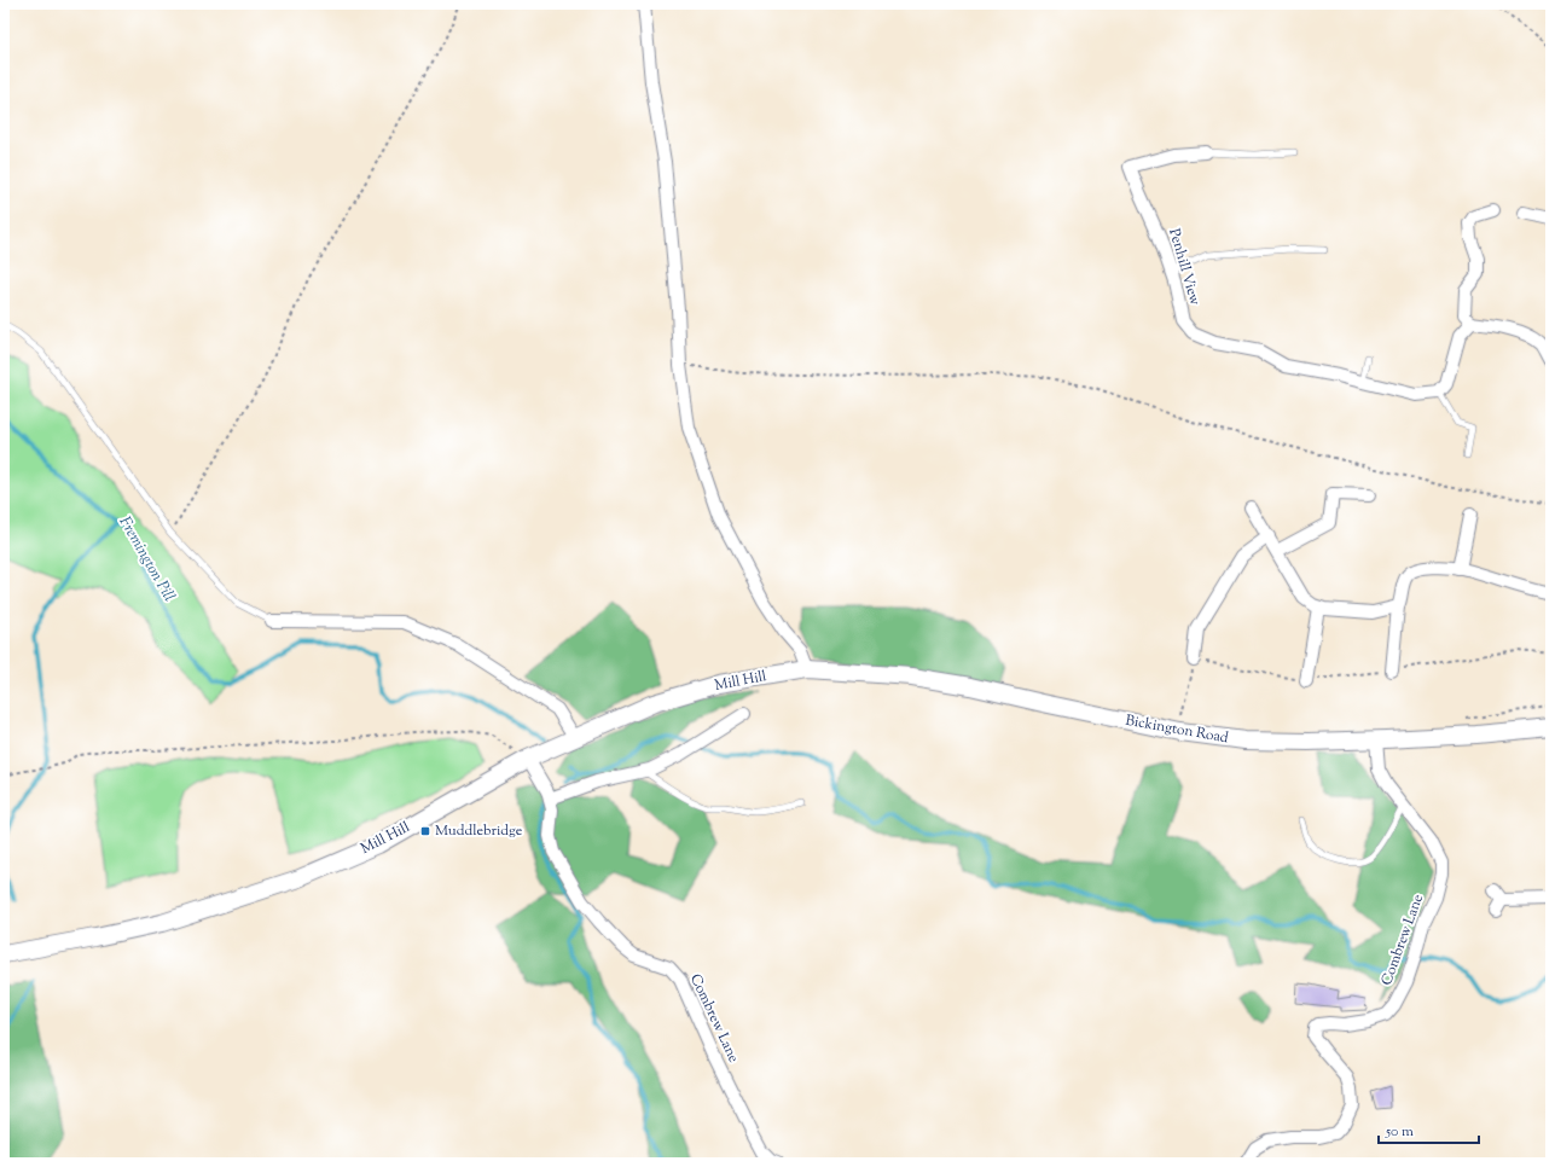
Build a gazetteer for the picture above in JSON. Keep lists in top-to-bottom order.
{
  "streets": {
    "main road": ["Mill Hill", "Bickington Road"],
    "street": ["Penhill View", "Combrew Lane"]
  },
  "crossings": [
    ["Mill Hill", "Bickington Road"],
    ["Mill Hill", "Combrew Lane"],
    ["Bickington Road", "Combrew Lane"]
  ],
  "water": ["Fremington Pill"],
  "places": {
    "transit": ["Muddlebridge"]
  },
  "scale_bar": "50 m"
}
